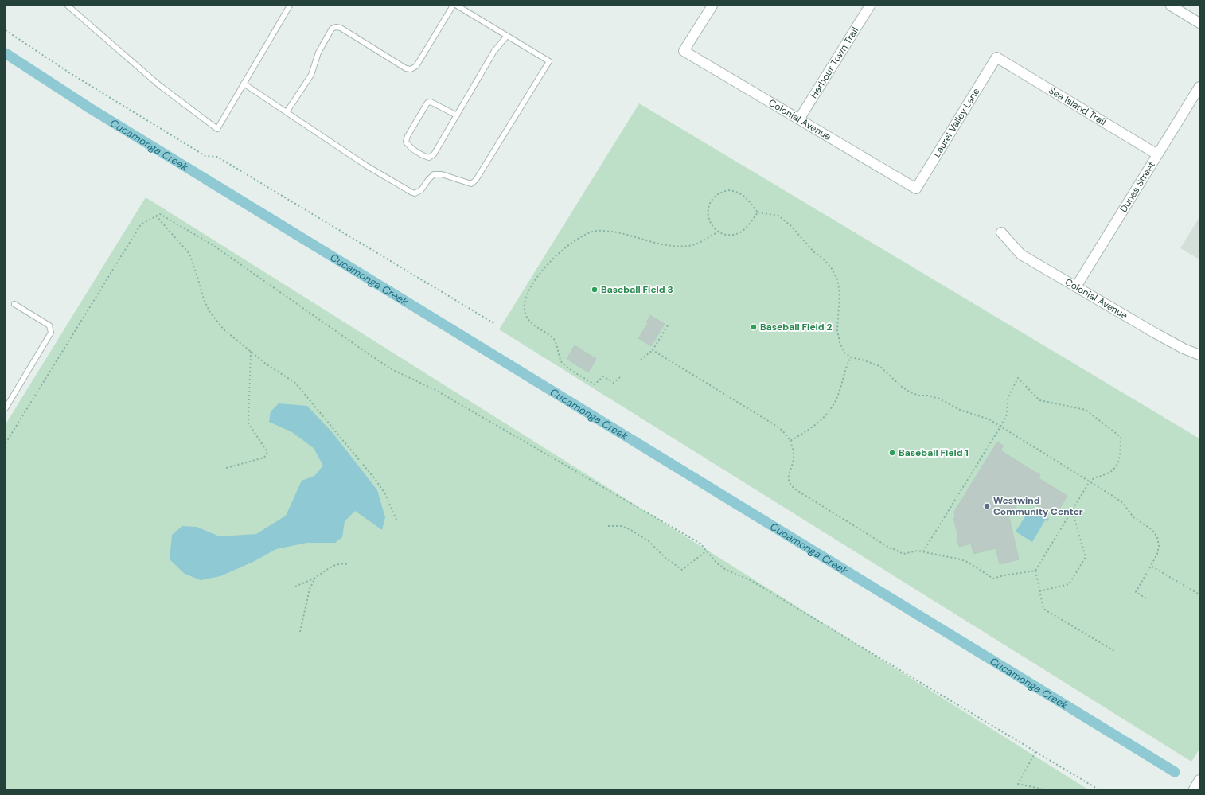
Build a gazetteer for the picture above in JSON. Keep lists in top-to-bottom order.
{
  "streets": {
    "street": [
      "Harbour Town Trail",
      "Sea Island Trail",
      "Colonial Avenue",
      "Laurel Valley Lane",
      "Dunes Street"
    ]
  },
  "crossings": [
    ["Harbour Town Trail", "Colonial Avenue"],
    ["Sea Island Trail", "Laurel Valley Lane"],
    ["Sea Island Trail", "Dunes Street"],
    ["Colonial Avenue", "Laurel Valley Lane"],
    ["Colonial Avenue", "Dunes Street"]
  ],
  "water": ["Cucamonga Creek"],
  "places": [
    "Baseball Field 3",
    "Baseball Field 2",
    "Baseball Field 1",
    "Westwind Community Center"
  ]
}
